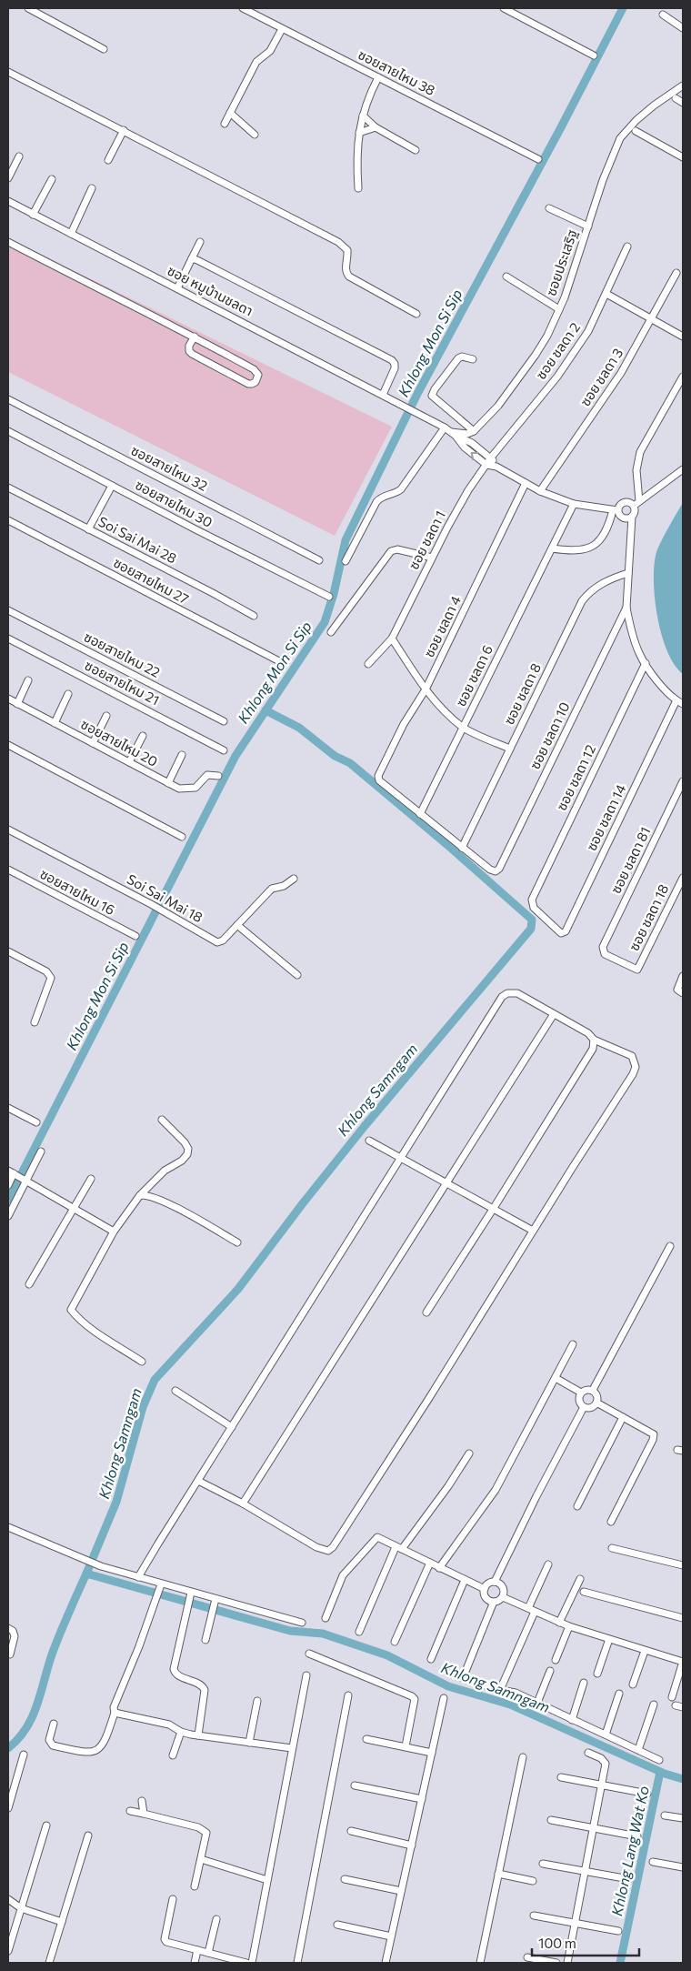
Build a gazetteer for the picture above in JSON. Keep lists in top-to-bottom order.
{
  "streets": {
    "street": [
      "ซอยสายไหม 38",
      "ซอยประเสริฐ",
      "ซอย หมูบ้านชลดา",
      "ซอย ชลดา 2",
      "ซอย ชลดา 3",
      "ซอยสายไหม 32",
      "ซอยสายไหม 30",
      "Soi Sai Mai 28",
      "ซอย ชลดา 1",
      "ซอยสายไหม 27",
      "ซอย ชลดา 4",
      "ซอยสายไหม 22",
      "ซอย ชลดา 6",
      "ซอยสายไหม 21",
      "ซอย ชลดา 8",
      "ซอย ชลดา 10",
      "ซอยสายไหม 20",
      "ซอย ชลดา 12",
      "ซอย ชลดา 14",
      "ซอย ชลดา 81",
      "ซอยสายไหม 16",
      "Soi Sai Mai 18",
      "ซอย ชลดา 18"
    ]
  },
  "crossings": [
    ["ซอย หมูบ้านชลดา", "ซอย ชลดา 2"],
    ["ซอย หมูบ้านชลดา", "ซอย ชลดา 1"],
    ["ซอย ชลดา 2", "ซอย ชลดา 1"],
    ["ซอย ชลดา 4", "ซอย ชลดา 6"],
    ["ซอย ชลดา 8", "ซอย ชลดา 10"],
    ["ซอย ชลดา 12", "ซอย ชลดา 14"],
    ["ซอย ชลดา 81", "ซอย ชลดา 18"]
  ],
  "water": ["Khlong Mon Si Sip", "Khlong Samngam", "Khlong Lang Wat Ko"],
  "scale_bar": "100 m"
}
